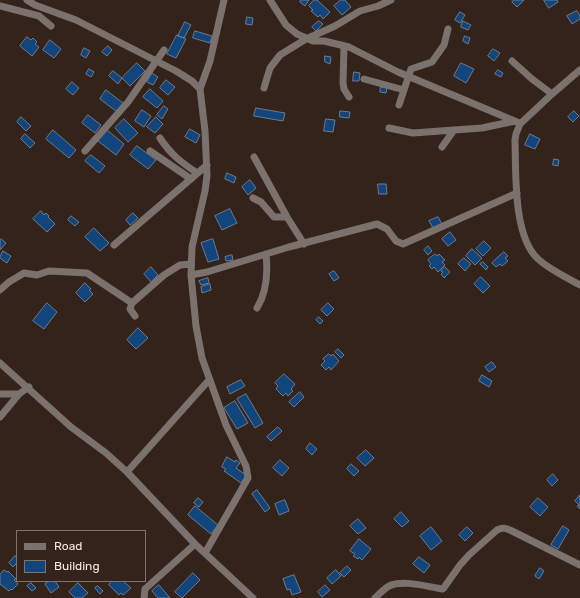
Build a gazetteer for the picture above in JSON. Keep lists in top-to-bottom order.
{
  "legend": ["Road", "Building"]
}
